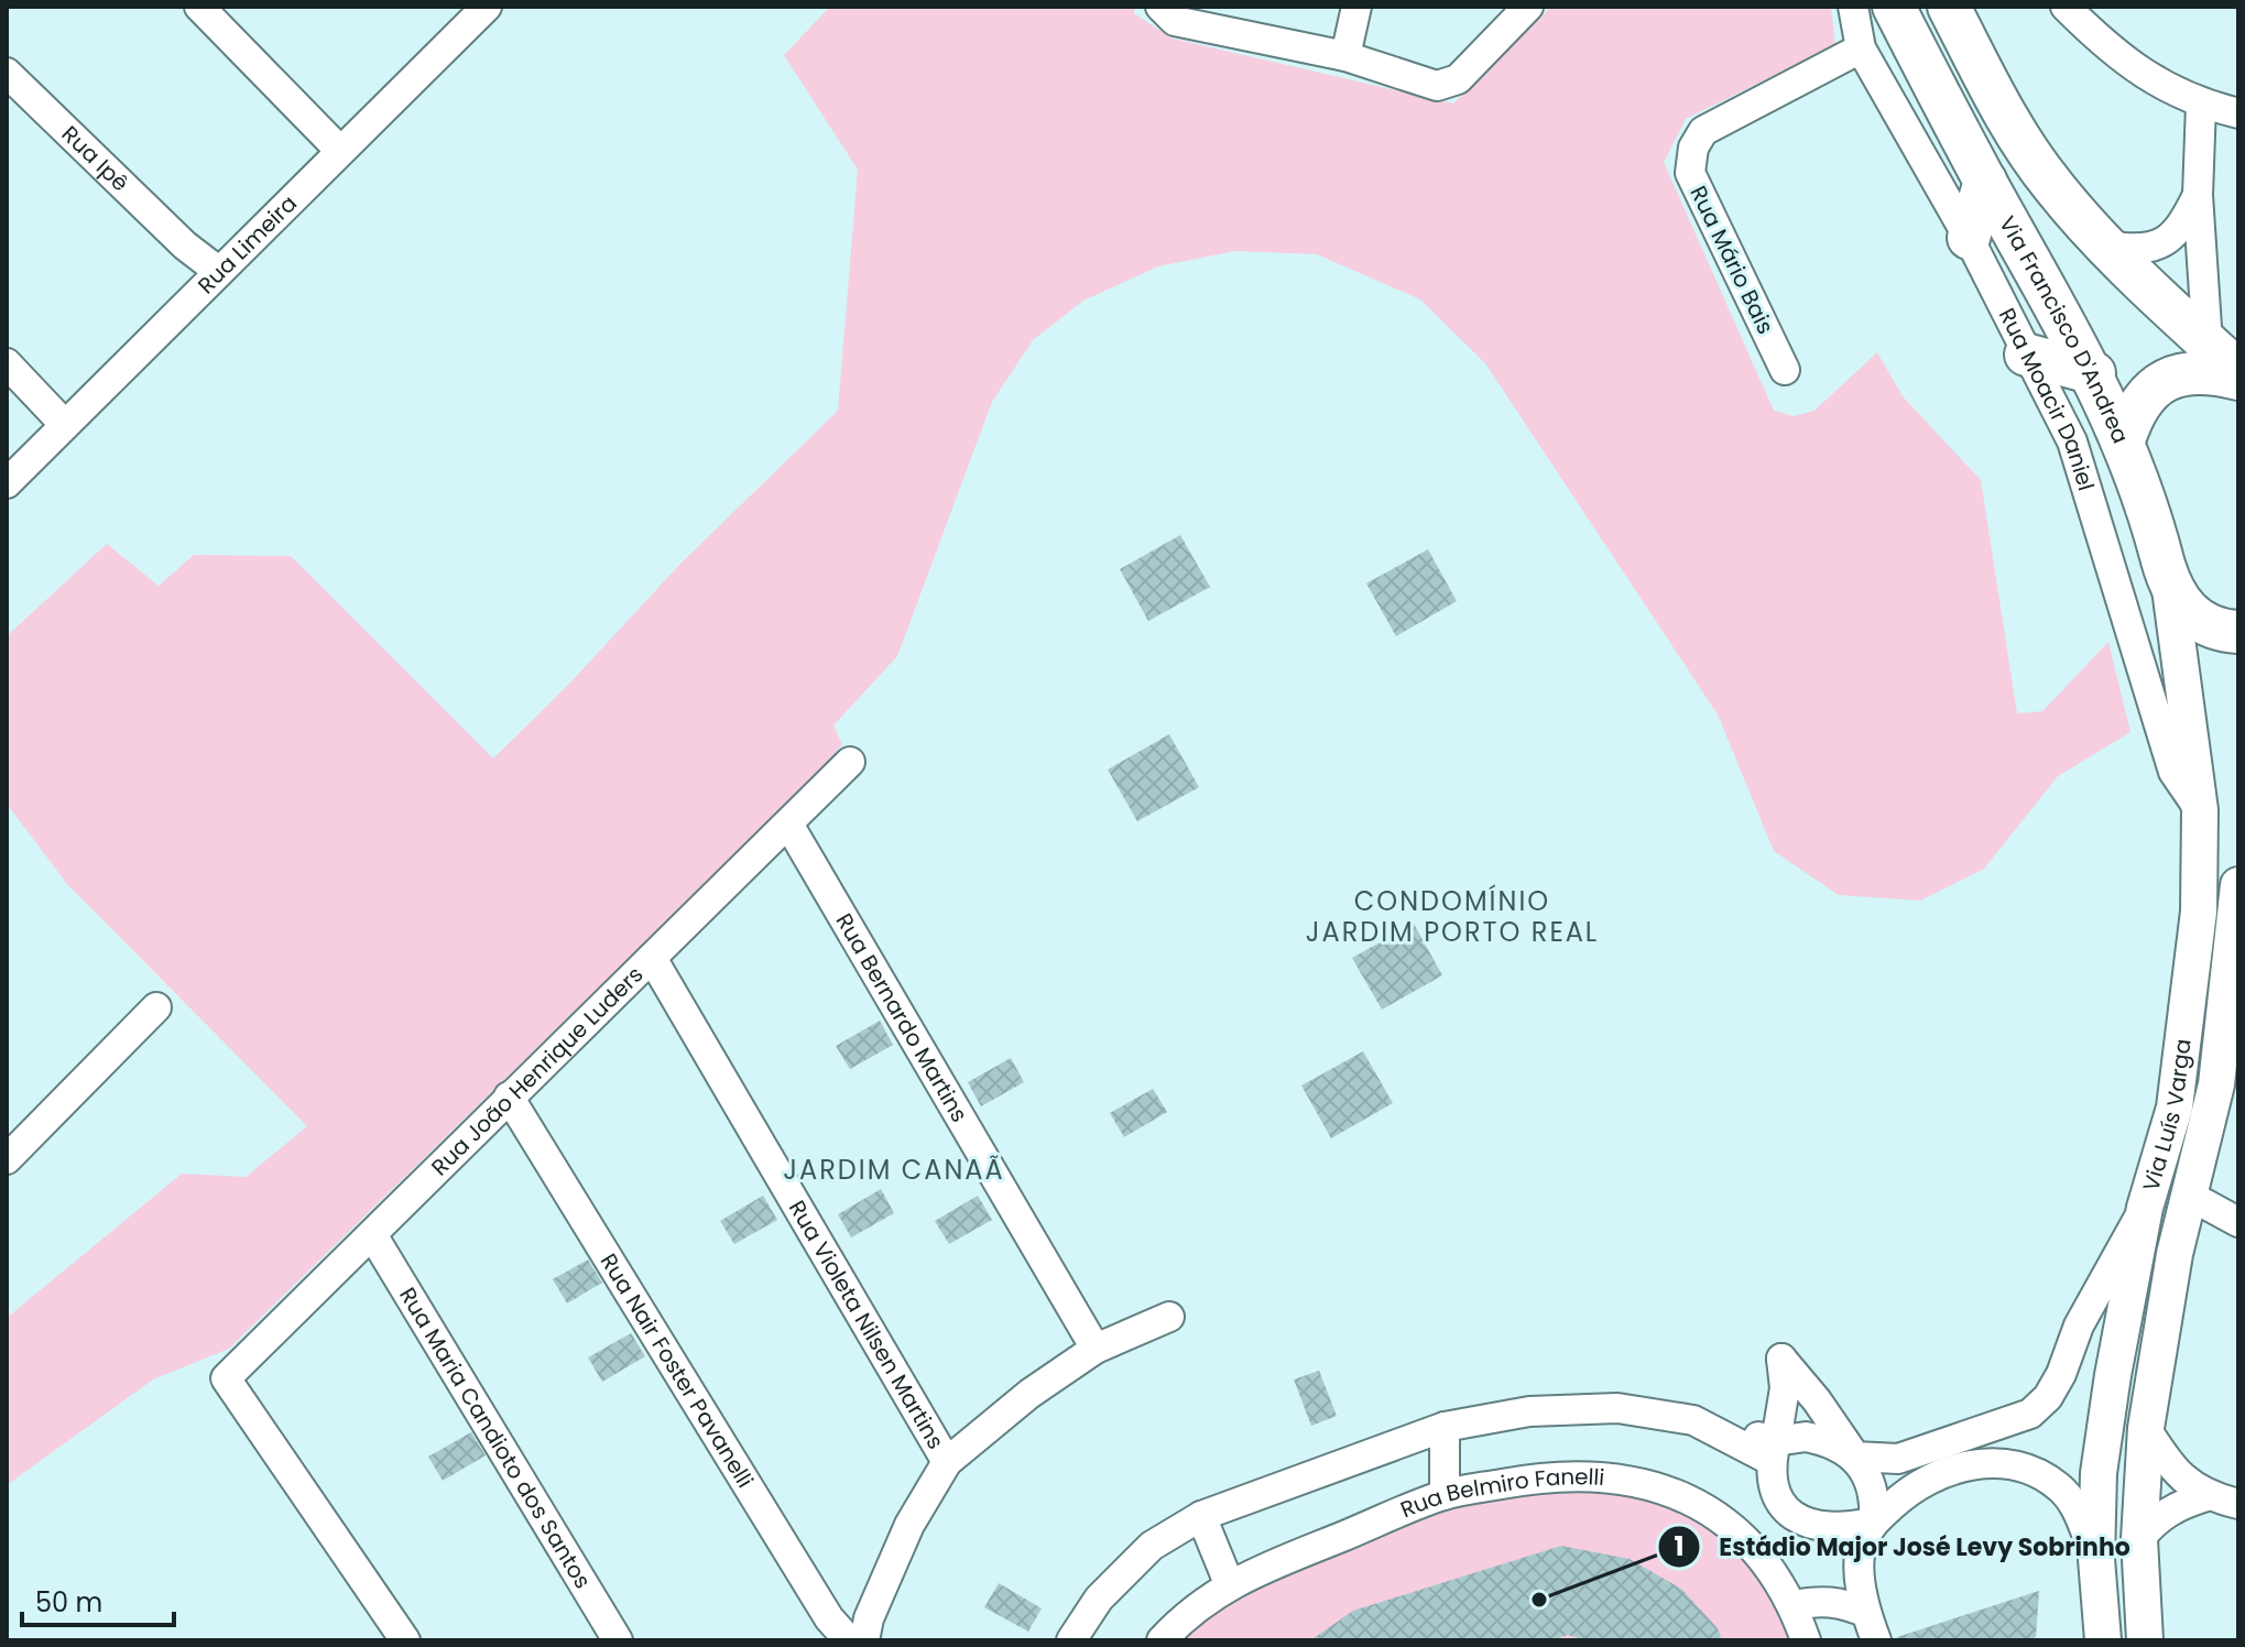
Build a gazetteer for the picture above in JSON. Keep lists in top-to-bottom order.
{
  "streets": {
    "highway": ["Via Francisco D'Andrea"],
    "main road": ["Via Luís Varga"],
    "street": [
      "Rua Ipê",
      "Rua Limeira",
      "Rua Mário Bais",
      "Rua Moacir Daniel",
      "Rua Bernardo Martins",
      "Rua João Henrique Luders",
      "Rua Violeta Nilsen Martins",
      "Rua Nair Foster Pavanelli",
      "Rua Maria Candioto dos Santos",
      "Rua Belmiro Fanelli"
    ]
  },
  "crossings": [
    ["Rua Ipê", "Rua Limeira"],
    ["Rua Mário Bais", "Rua Moacir Daniel"],
    ["Via Francisco D'Andrea", "Via Luís Varga"],
    ["Rua Moacir Daniel", "Via Luís Varga"],
    ["Rua Bernardo Martins", "Rua João Henrique Luders"],
    ["Rua João Henrique Luders", "Rua Violeta Nilsen Martins"],
    ["Rua João Henrique Luders", "Rua Nair Foster Pavanelli"],
    ["Rua João Henrique Luders", "Rua Maria Candioto dos Santos"]
  ],
  "districts": ["CONDOMÍNIO JARDIM PORTO REAL", "JARDIM CANAÃ"],
  "places": ["Estádio Major José Levy Sobrinho"],
  "scale_bar": "50 m"
}
